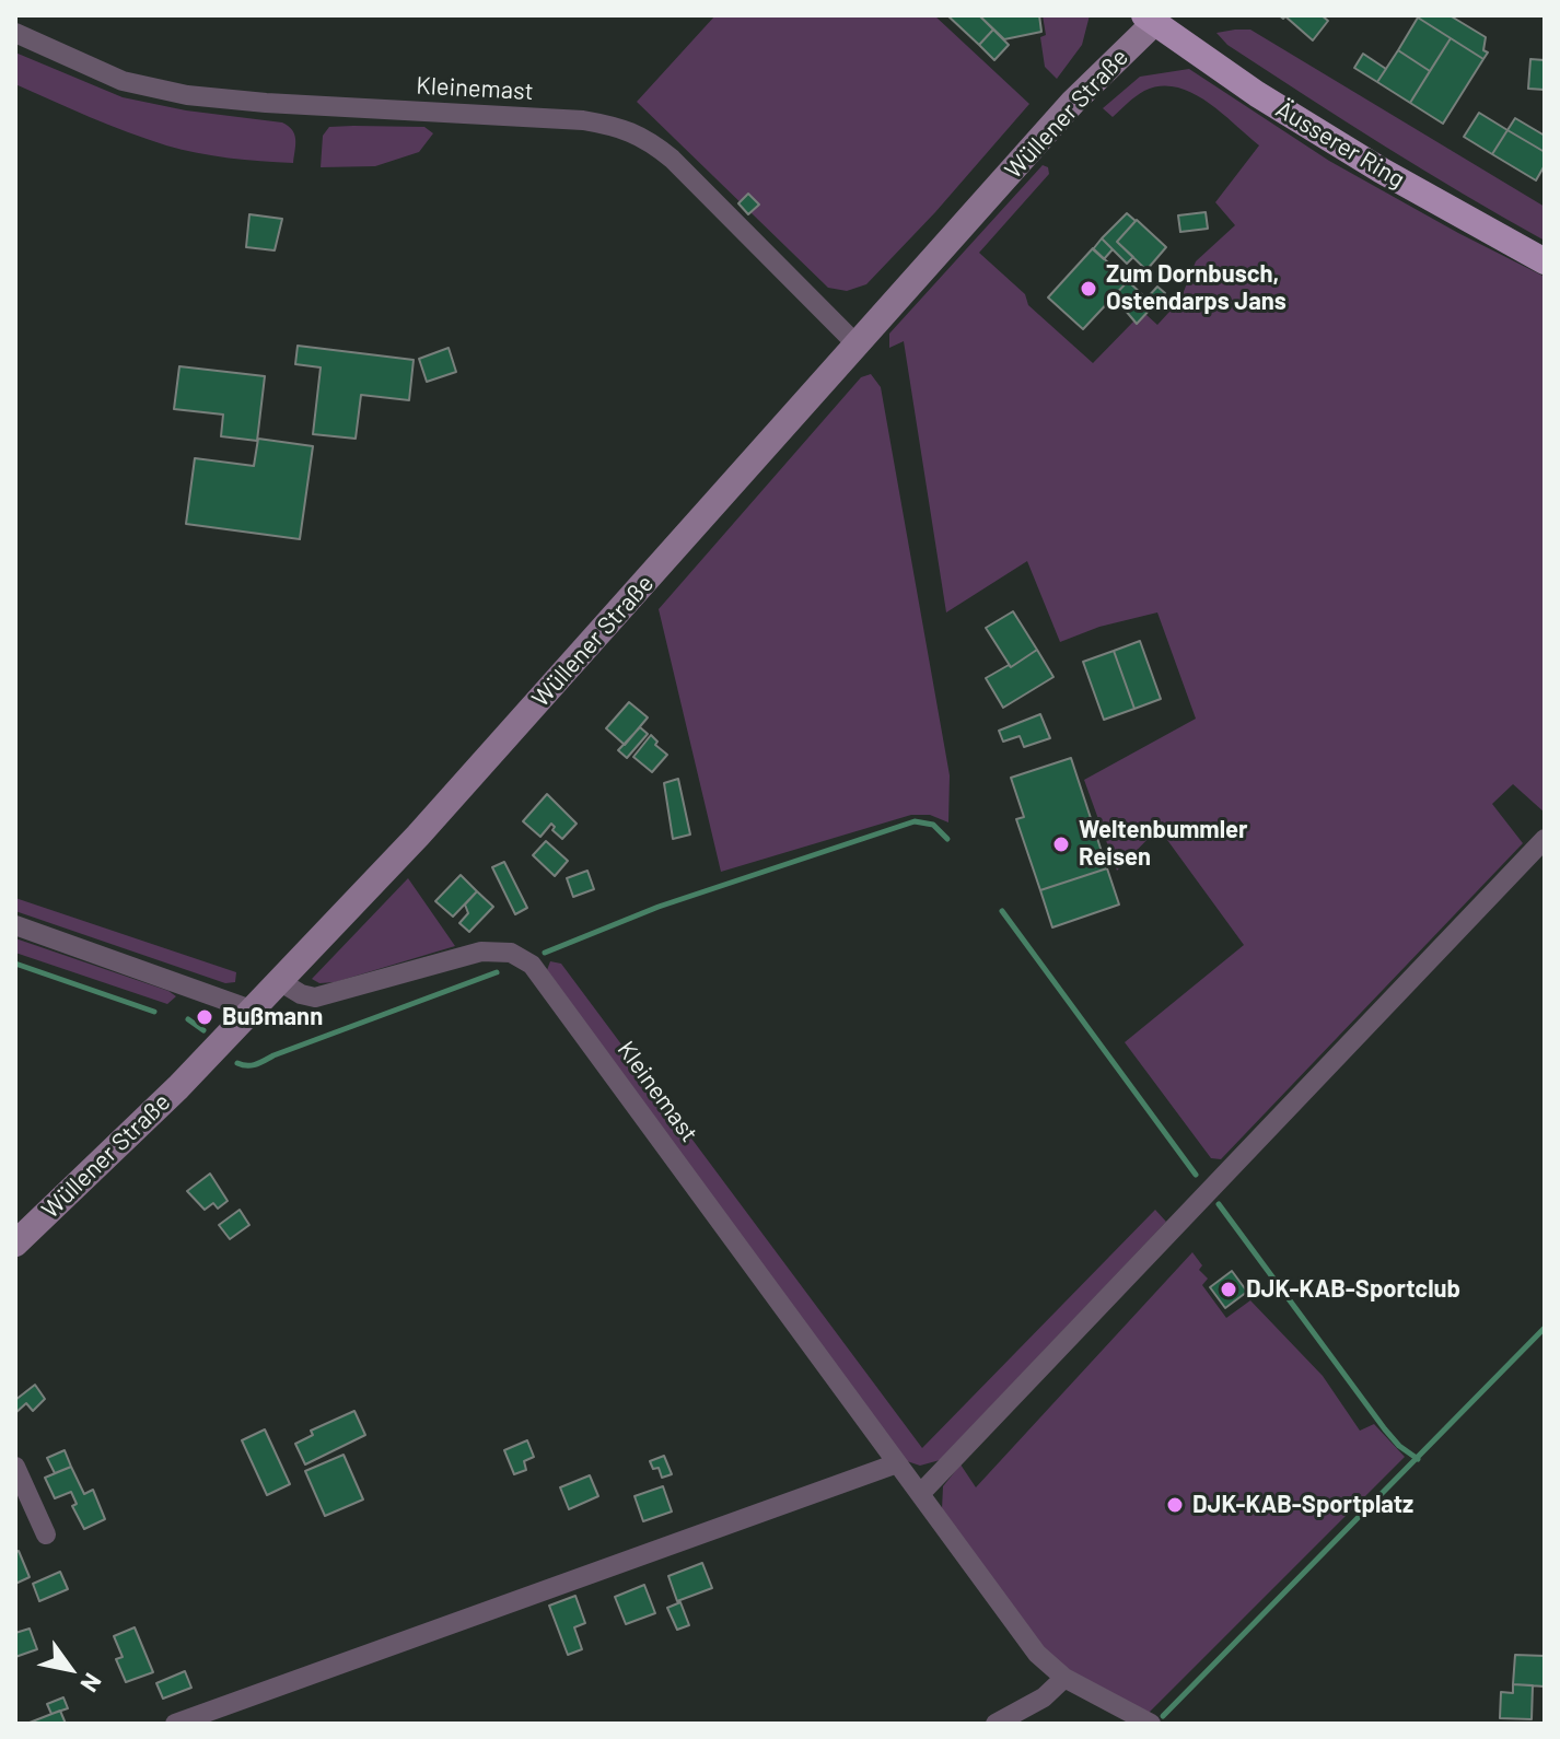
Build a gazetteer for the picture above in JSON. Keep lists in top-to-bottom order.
{
  "streets": {
    "main road": ["Wüllener Straße", "Äusserer Ring"],
    "street": ["Kleinemast"]
  },
  "crossings": [
    ["Kleinemast", "Wüllener Straße"],
    ["Wüllener Straße", "Äusserer Ring"]
  ],
  "places": [
    "Zum Dornbusch, Ostendarps Jans",
    "Weltenbummler Reisen",
    "Bußmann",
    "DJK-KAB-Sportclub",
    "DJK-KAB-Sportplatz"
  ],
  "north": "bottom right"
}
